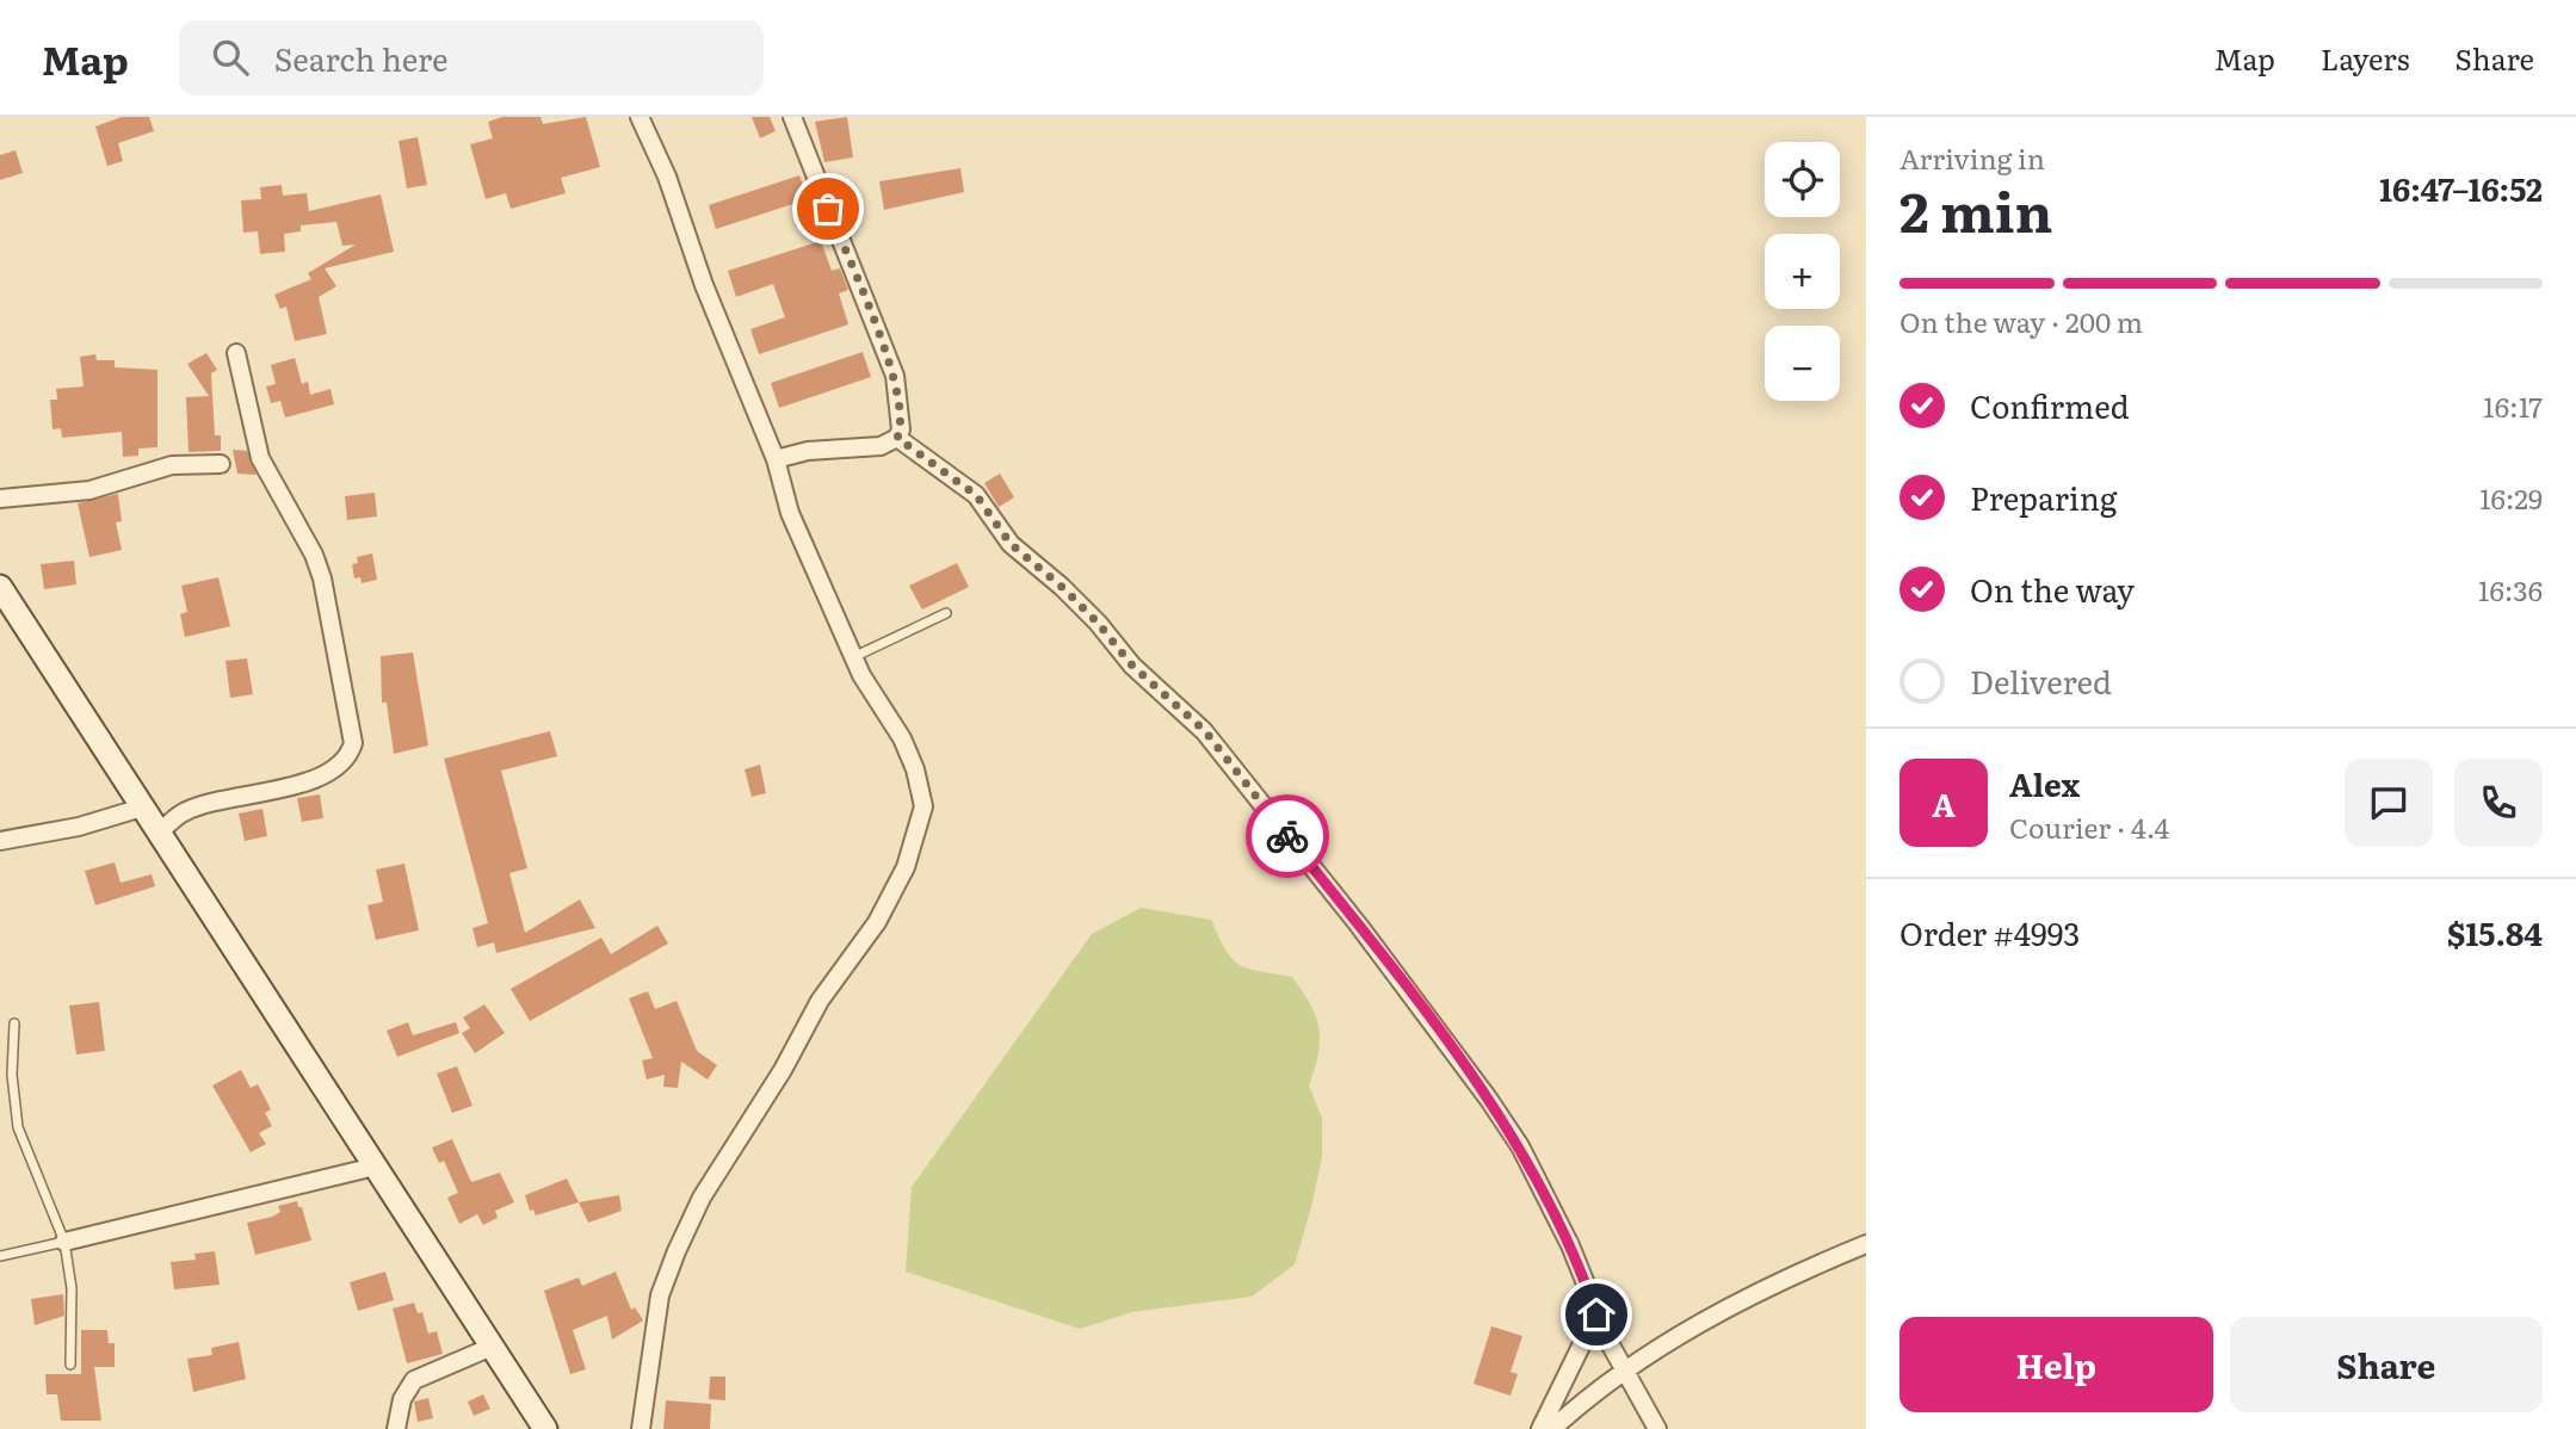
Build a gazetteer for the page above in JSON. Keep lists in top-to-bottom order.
{
  "page": {
    "header": "Map",
    "search": "Search here",
    "nav": ["Map", "Layers", "Share"],
    "heading": ["2 min", "Arriving in", "16:47–16:52"],
    "panel": [
      "Alex",
      "Courier · 4.4",
      "Order #4993",
      "$15.84"
    ],
    "map_buttons": ["+", "−"],
    "bar": "On the way · 200 m",
    "list": [
      ["Confirmed", "16:17"],
      ["Preparing", "16:29"],
      ["On the way", "16:36"],
      "Delivered"
    ],
    "round": "A",
    "buttons": ["Help", "Share"]
  }
}
